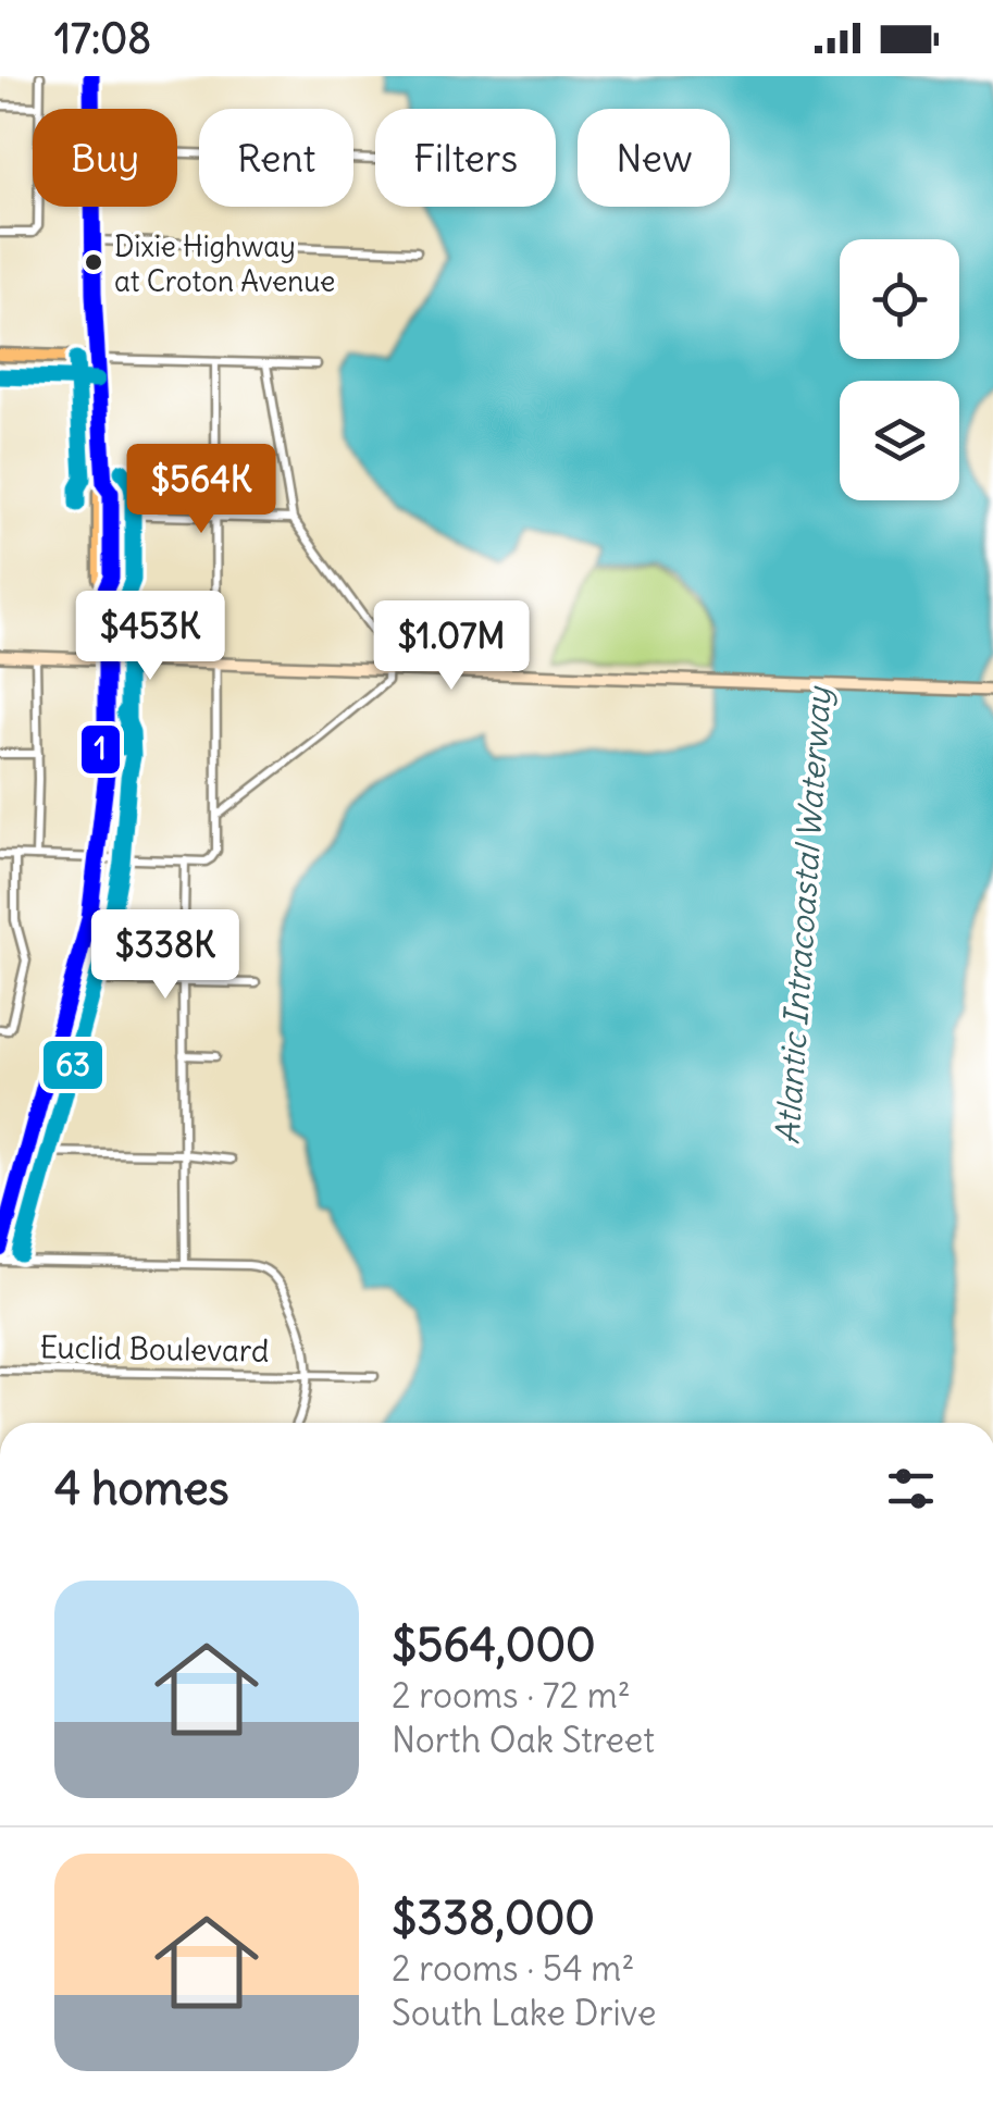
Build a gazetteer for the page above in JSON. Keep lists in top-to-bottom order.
{
  "streets": {
    "street": ["Euclid Boulevard"]
  },
  "water": ["Atlantic Intracoastal Waterway"],
  "places": ["Dixie Highway at Croton Avenue"],
  "lines": ["transit line 1", "transit line 63"],
  "page": {
    "status": "17:08",
    "chip": [
      "Buy",
      "Rent",
      "Filters",
      "New"
    ],
    "price": [
      "$564K",
      "$453K",
      "$1.07M",
      "$338K"
    ],
    "heading": "4 homes",
    "list": [
      {
        "name": "$564,000",
        "note": "2 rooms · 72 m² · North Oak Street"
      },
      {
        "name": "$338,000",
        "note": "2 rooms · 54 m² · South Lake Drive"
      }
    ]
  }
}
